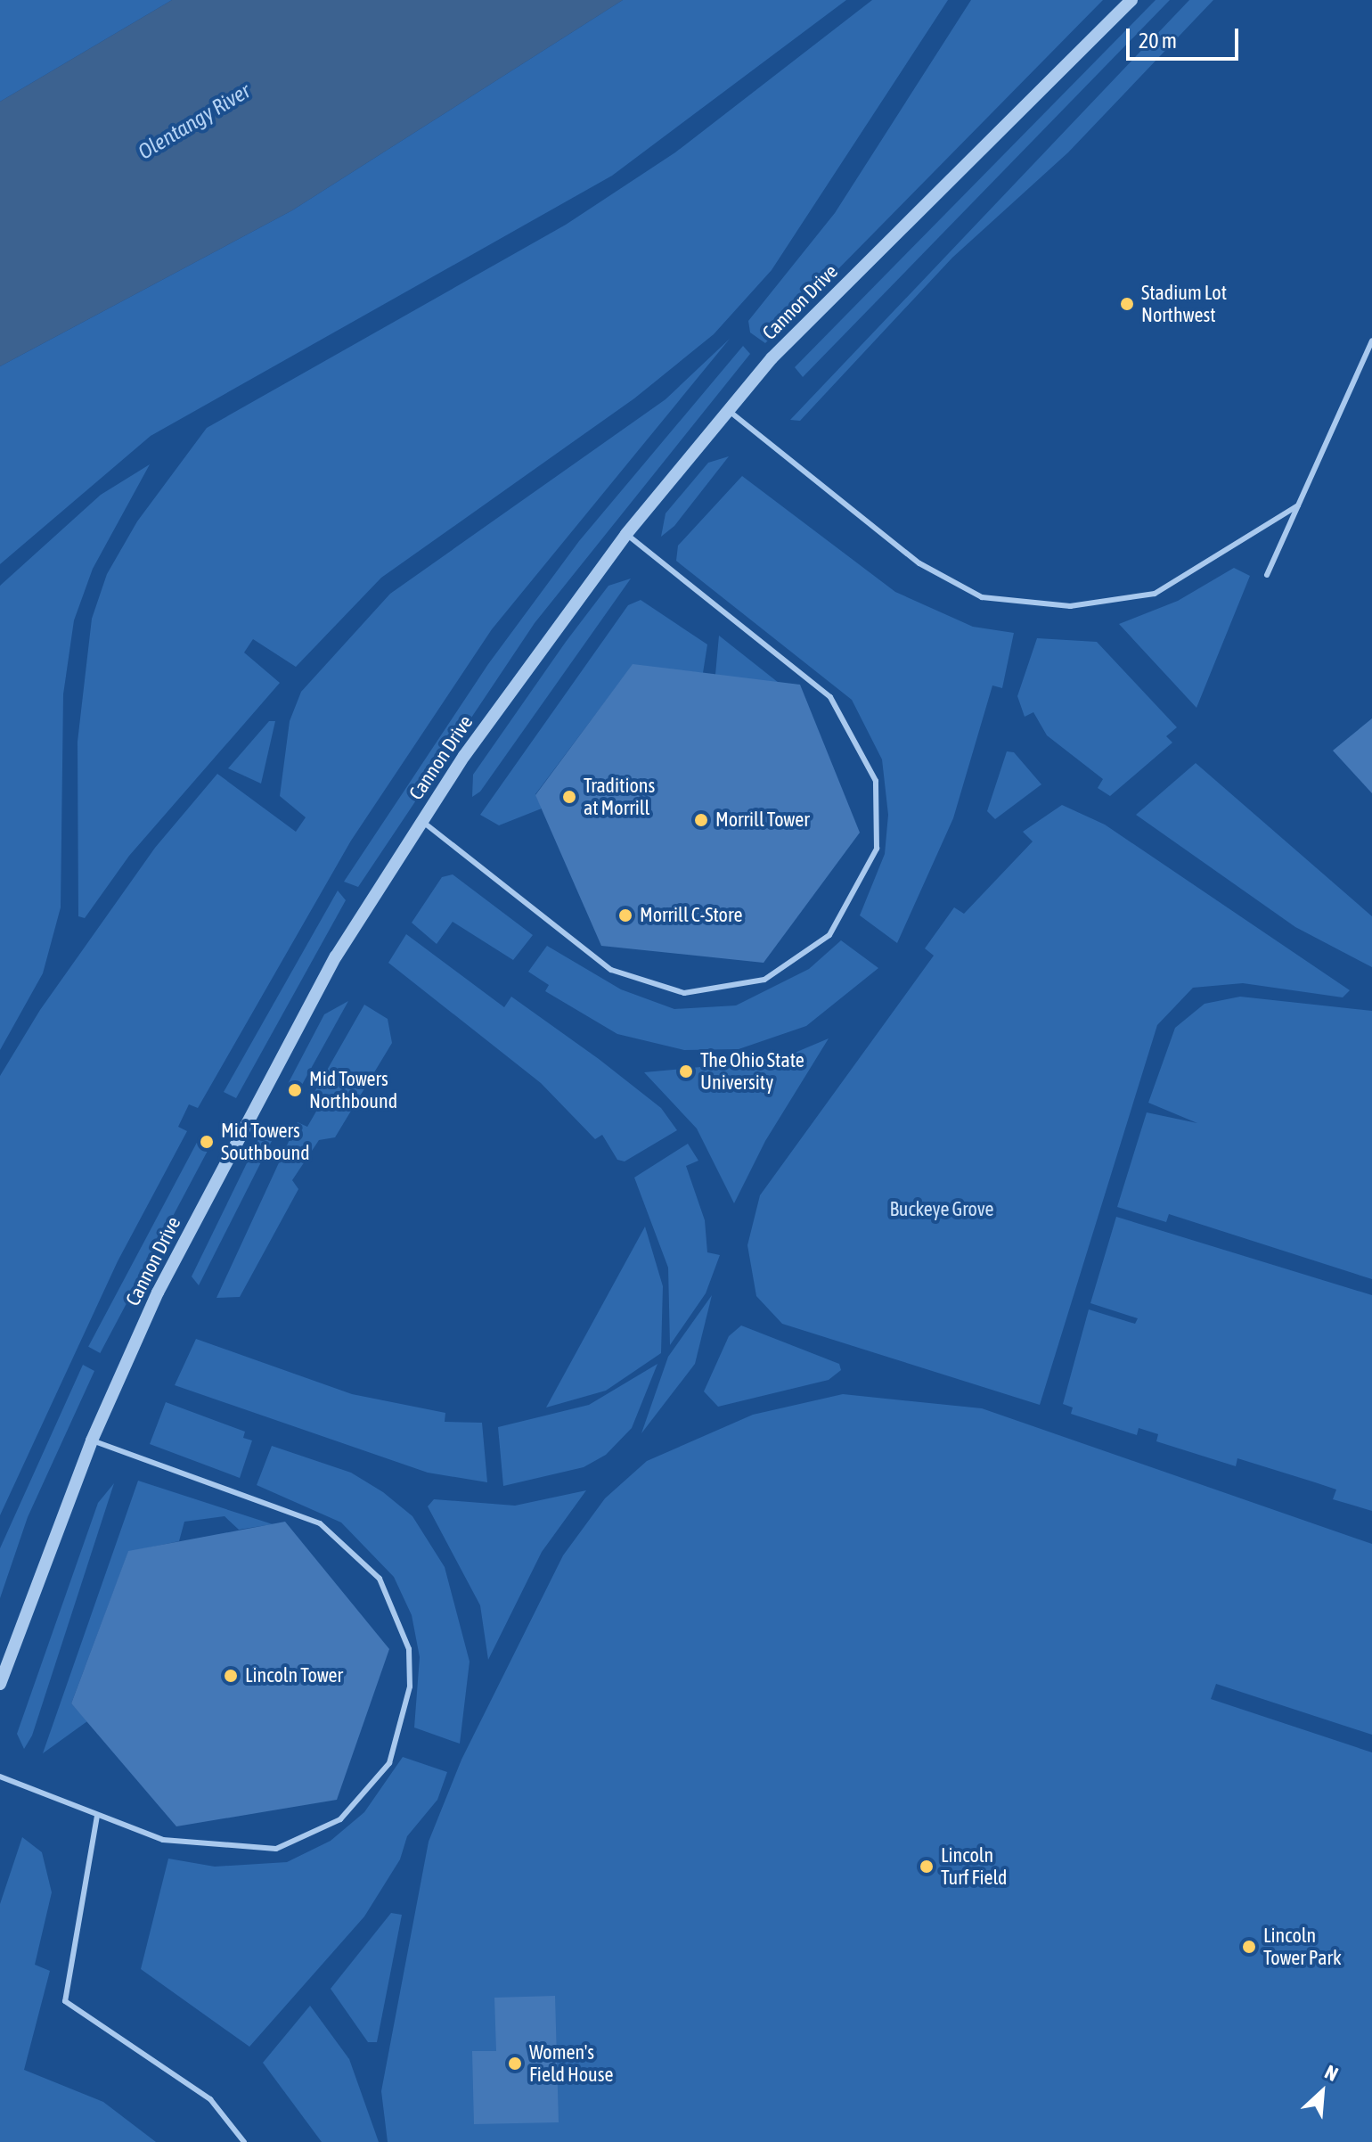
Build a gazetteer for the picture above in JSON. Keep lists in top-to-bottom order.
{
  "streets": {
    "street": ["Cannon Drive"]
  },
  "water": ["Olentangy River"],
  "parks": ["Buckeye Grove"],
  "places": [
    "Stadium Lot Northwest",
    "Traditions at Morrill",
    "Morrill Tower",
    "Morrill C-Store",
    "The Ohio State University",
    "Mid Towers Northbound",
    "Mid Towers Southbound",
    "Lincoln Tower",
    "Lincoln Turf Field",
    "Lincoln Tower Park",
    "Women's Field House"
  ],
  "scale_bar": "20 m",
  "north": "top right"
}
